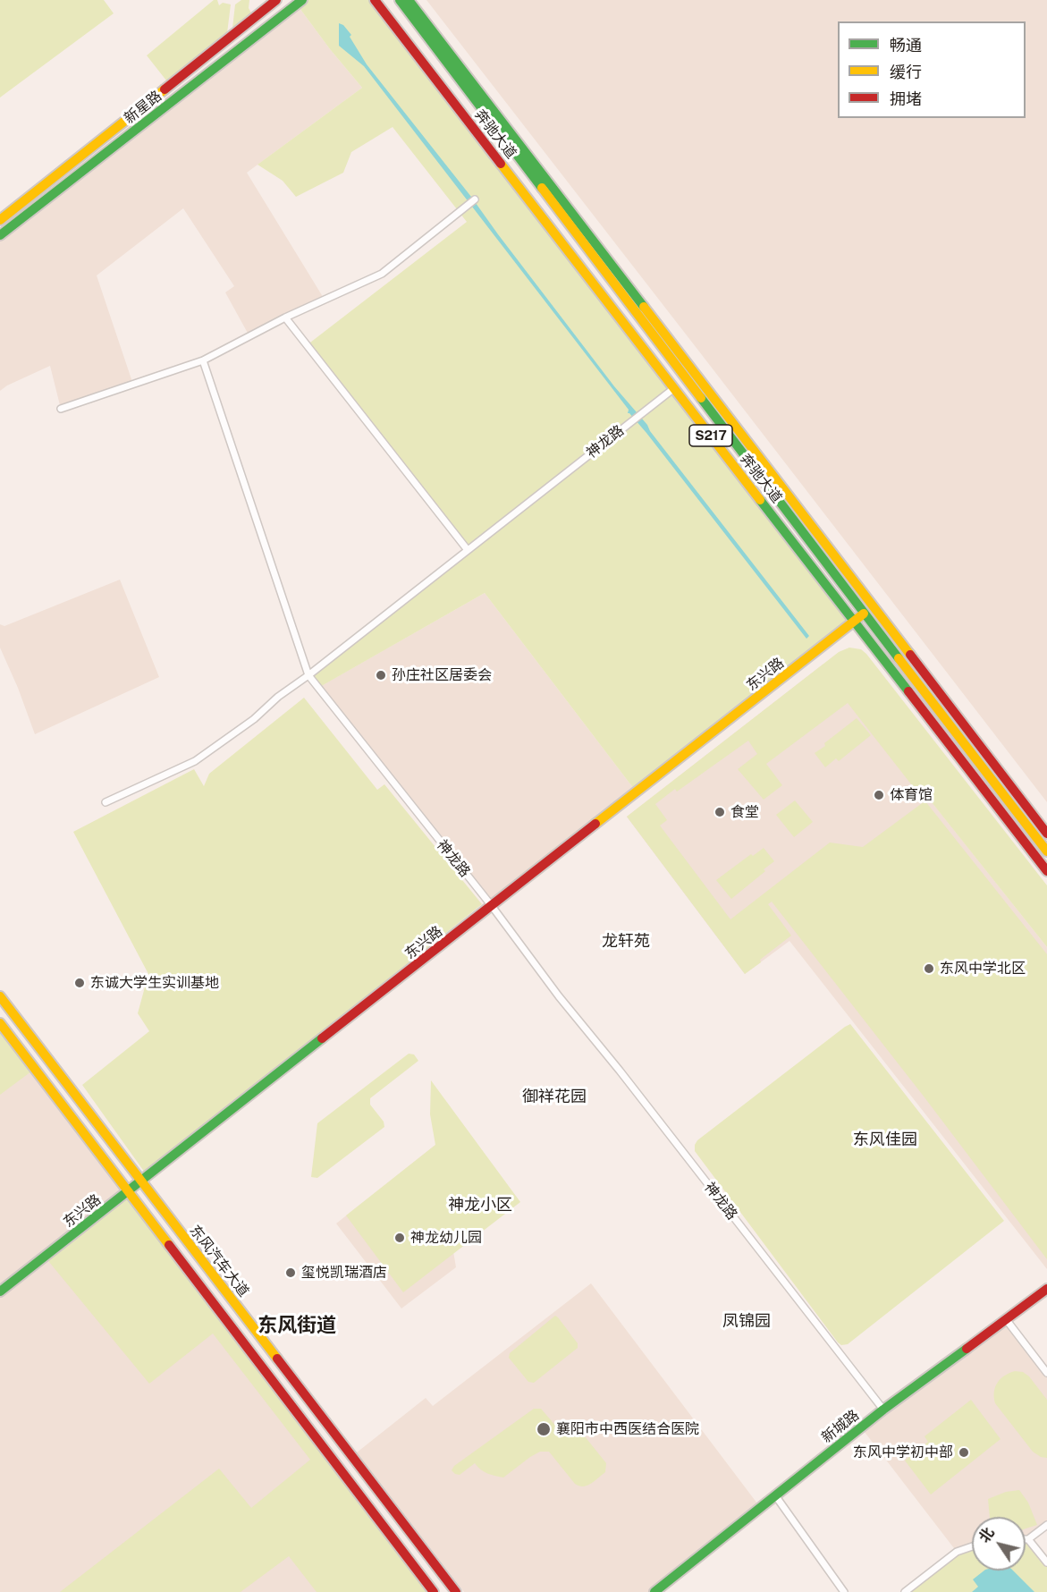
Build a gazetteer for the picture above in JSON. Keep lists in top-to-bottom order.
{
  "streets": {
    "main road": [
      "新星路",
      "奔驰大道",
      "S217",
      "东兴路",
      "东风汽车大道",
      "新城路"
    ],
    "street": ["神龙路"]
  },
  "crossings": [
    ["奔驰大道", "神龙路"],
    ["奔驰大道", "东兴路"],
    ["神龙路", "东兴路"],
    ["神龙路", "新城路"],
    ["东兴路", "东风汽车大道"]
  ],
  "districts": [
    "龙轩苑",
    "御祥花园",
    "东风佳园",
    "神龙小区",
    "凤锦园",
    "东风街道"
  ],
  "places": [
    "孙庄社区居委会",
    "体育馆",
    "食堂",
    "东风中学北区",
    "东诚大学生实训基地",
    "神龙幼儿园",
    "玺悦凯瑞酒店",
    "襄阳市中西医结合医院",
    "东风中学初中部"
  ],
  "legend": ["畅通", "缓行", "拥堵"],
  "north": "top left"
}
